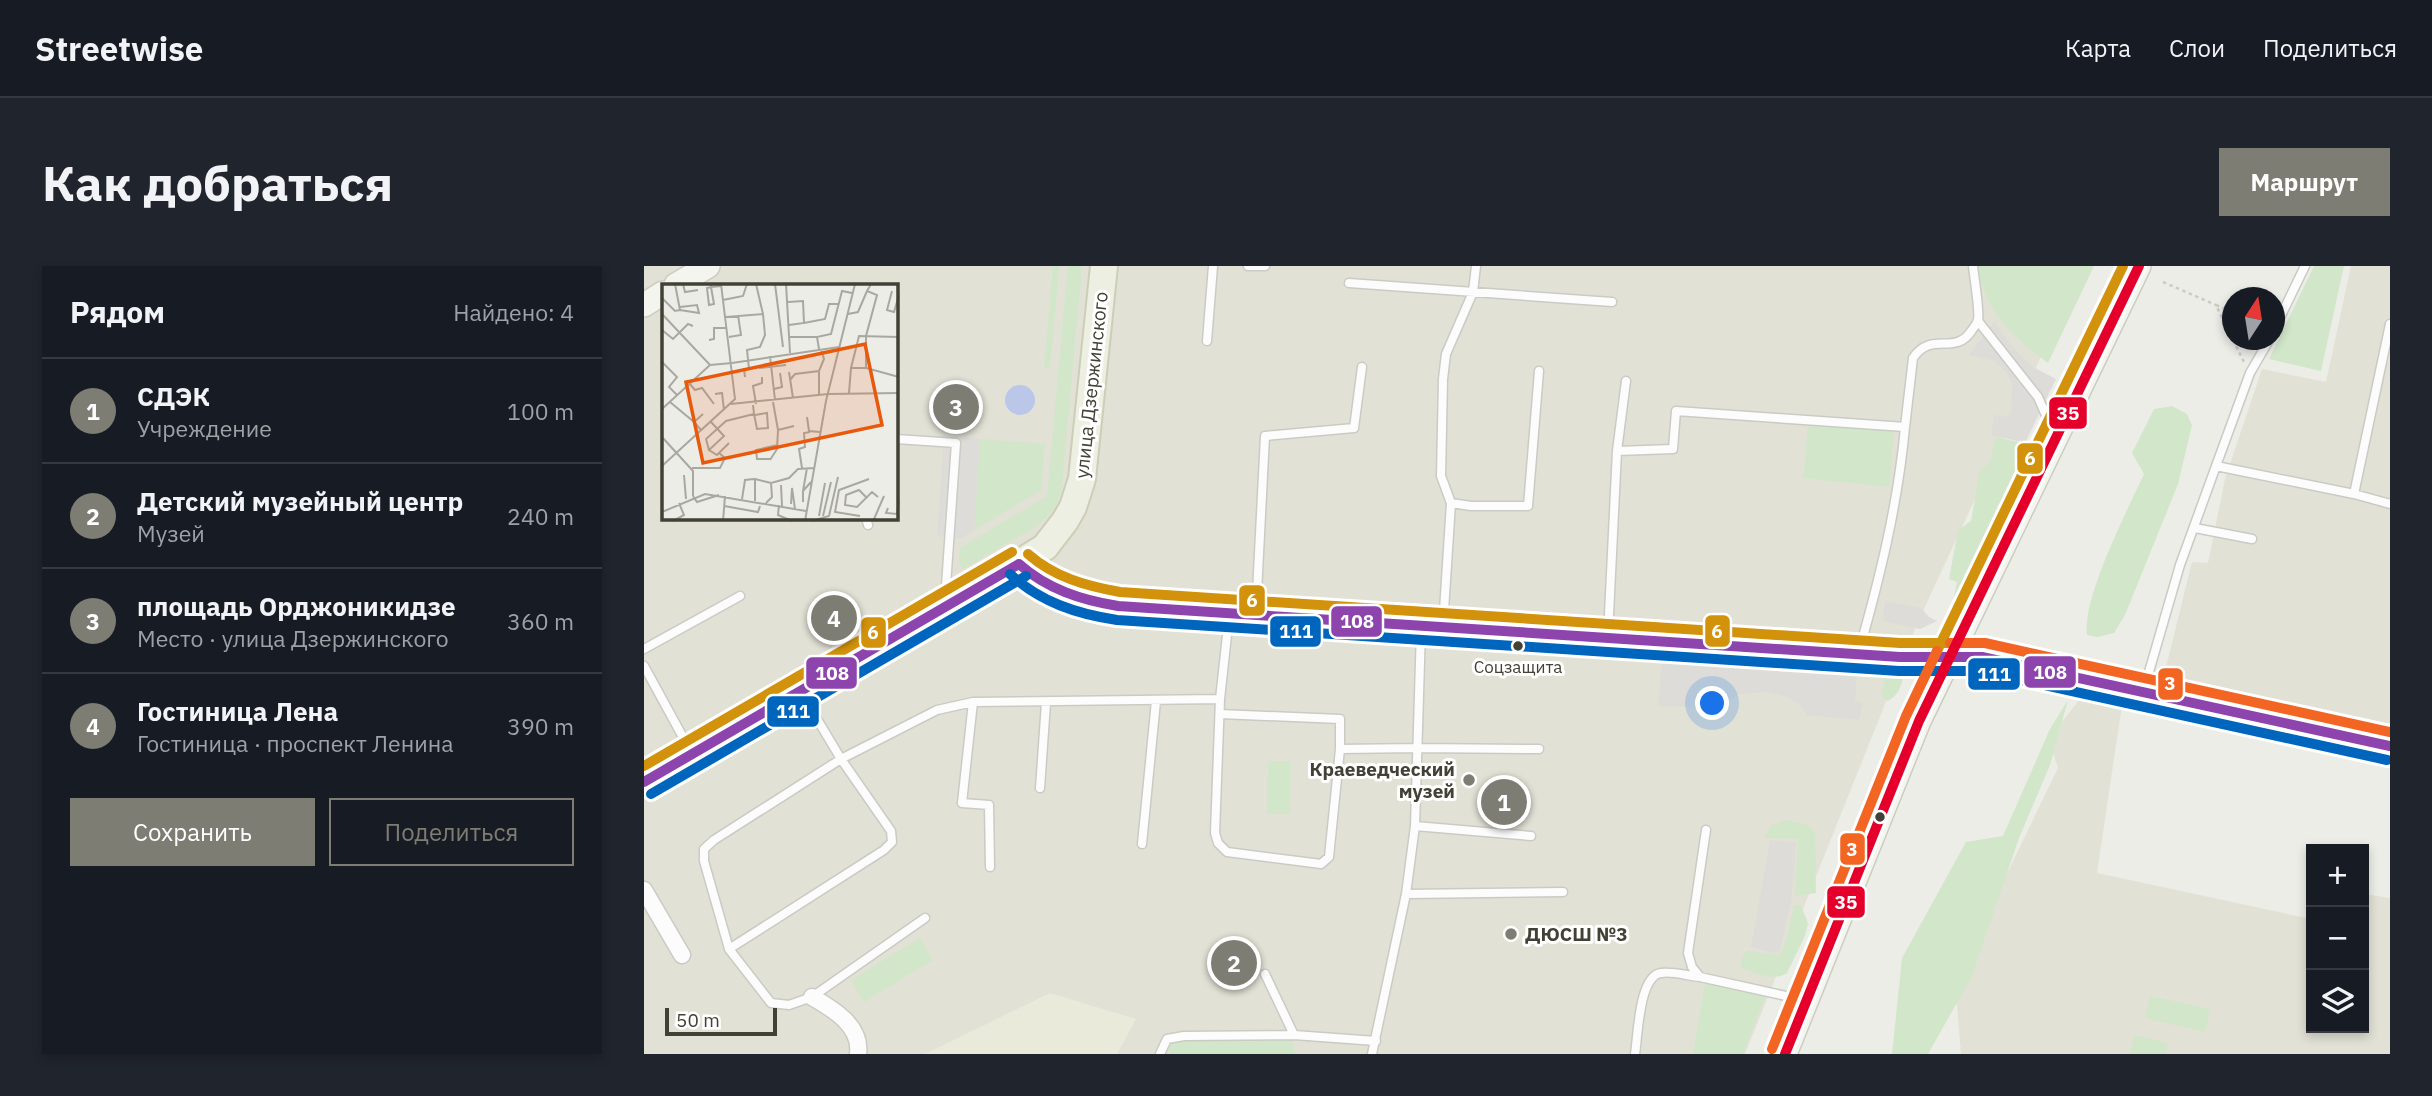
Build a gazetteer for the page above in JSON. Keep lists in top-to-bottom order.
{
  "streets": {
    "main road": ["улица Дзержинского"]
  },
  "places": ["Соцзащита", "Краеведческий музей", "ДЮСШ №3"],
  "lines": [
    "transit line 6",
    "transit line 35",
    "transit line 108",
    "transit line 111",
    "transit line 3"
  ],
  "scale_bar": "50 m",
  "north": "top",
  "page": {
    "header": "Streetwise",
    "nav": ["Карта", "Слои", "Поделиться"],
    "buttons": [
      "Маршрут",
      ["Сохранить", "Поделиться"]
    ],
    "title": "Как добраться",
    "heading": ["Рядом", "Найдено: 4"],
    "list": [
      {
        "mark": "1",
        "name": "СДЭК",
        "note": "Учреждение",
        "value": "100 m"
      },
      {
        "mark": "2",
        "name": "Детский музейный центр",
        "note": "Музей",
        "value": "240 m"
      },
      {
        "mark": "3",
        "name": "площадь Орджоникидзе",
        "note": "Место · улица Дзержинского",
        "value": "360 m"
      },
      {
        "mark": "4",
        "name": "Гостиница Лена",
        "note": "Гостиница · проспект Ленина",
        "value": "390 m"
      }
    ],
    "pins": [
      "3",
      "4",
      "1",
      "2"
    ],
    "map_buttons": ["+", "−"],
    "scale": "50 m"
  }
}
